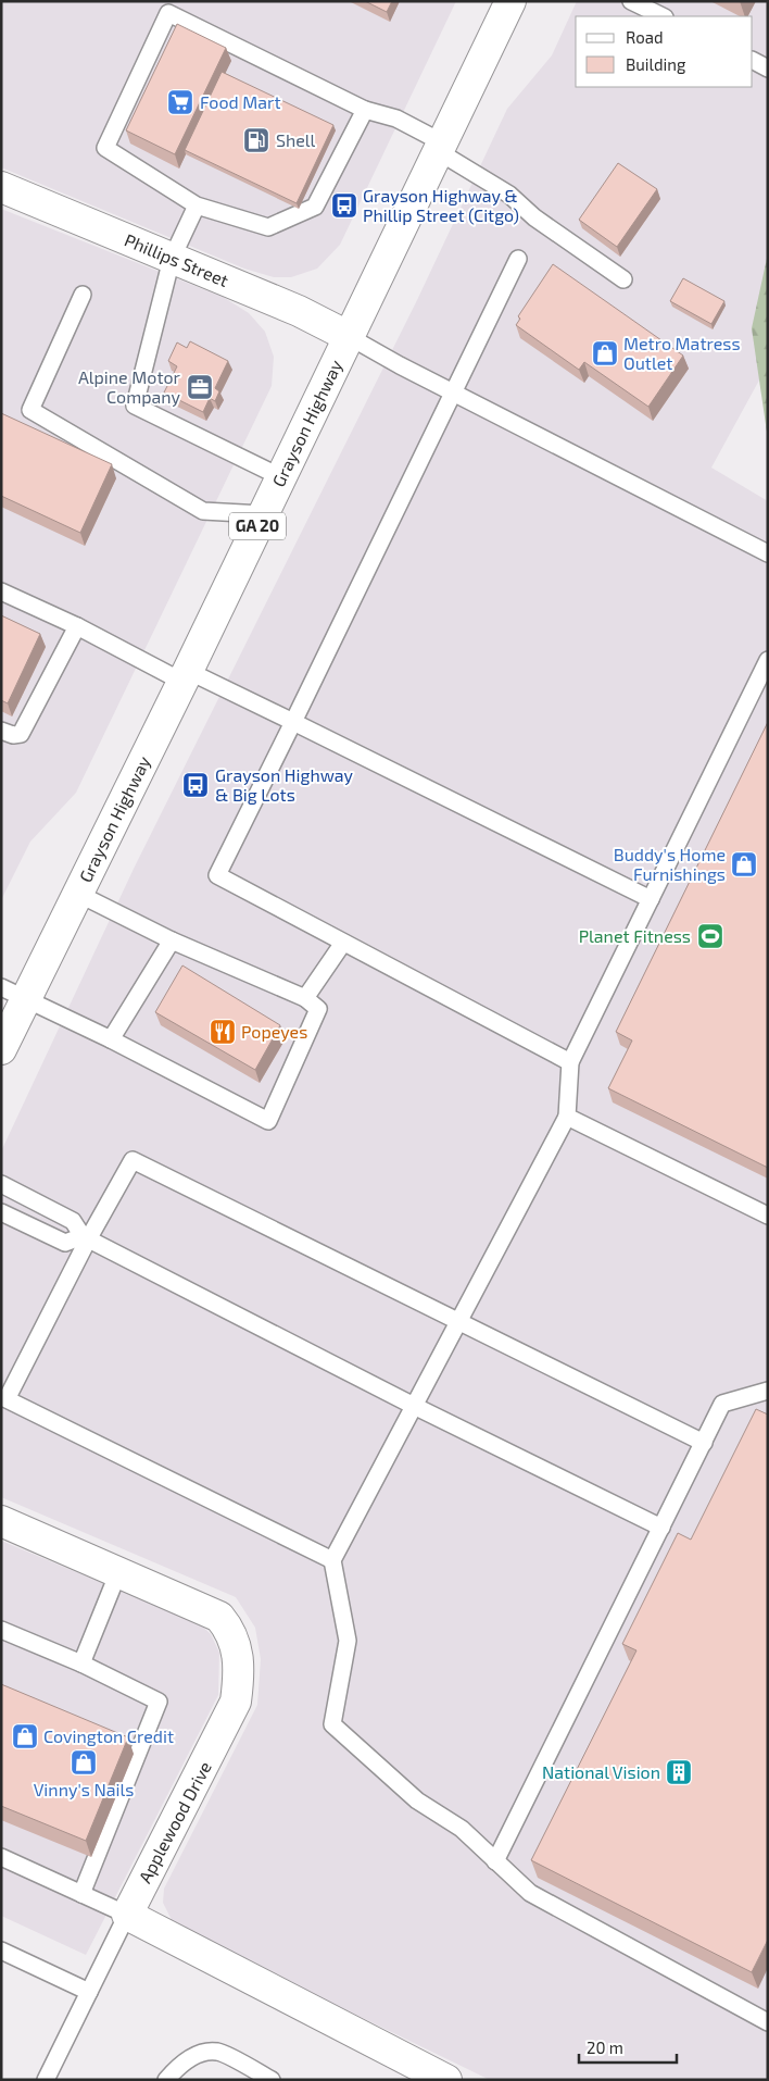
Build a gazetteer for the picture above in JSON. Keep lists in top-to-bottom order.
{
  "streets": {
    "street": [
      "Phillips Street",
      "Grayson Highway",
      "GA 20",
      "Applewood Drive"
    ]
  },
  "crossings": [
    ["Phillips Street", "Grayson Highway"]
  ],
  "places": {
    "supermarket": ["Food Mart"],
    "fuel station": ["Shell"],
    "bus stop": ["Grayson Highway & Phillip Street (Citgo)", "Grayson Highway & Big Lots"],
    "shop": [
      "Metro Matress Outlet",
      "Buddy's Home Furnishings",
      "Covington Credit",
      "Vinny's Nails"
    ],
    "office": ["Alpine Motor Company"],
    "sports": ["Planet Fitness"],
    "restaurant": ["Popeyes"],
    "building": ["National Vision"]
  },
  "legend": ["Road", "Building"],
  "scale_bar": "20 m"
}
